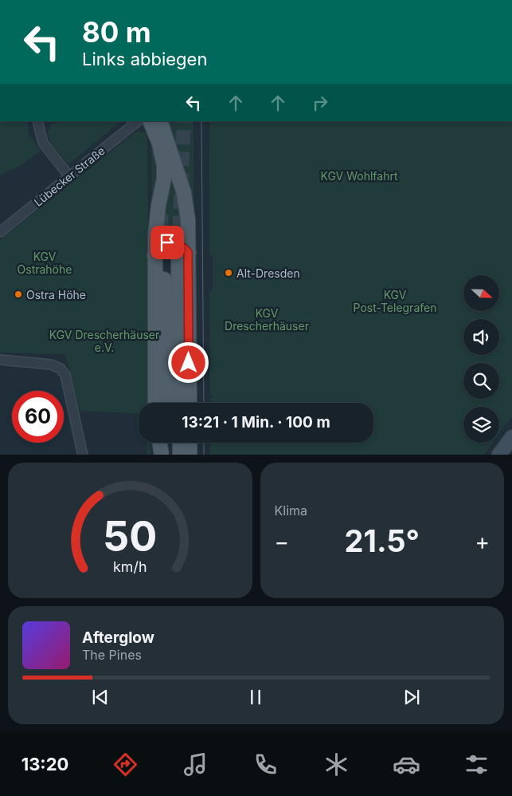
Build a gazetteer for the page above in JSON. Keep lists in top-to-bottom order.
{
  "streets": {
    "street": ["Lübecker Straße"]
  },
  "parks": [
    "KGV Wohlfahrt",
    "KGV Ostrahöhe",
    "KGV Post-Telegrafen",
    "KGV Drescherhäuser",
    "KGV Drescherhäuser e.V."
  ],
  "places": ["Alt-Dresden", "Ostra Höhe"],
  "north": "right",
  "page": {
    "turn": ["80 m", "Links abbiegen"],
    "limit": "60",
    "trip": "13:21 · 1 Min. · 100 m",
    "tile": "Klima",
    "heat": ["−", "21.5°", "+"],
    "song": ["Afterglow", "The Pines"],
    "tabs": "13:20",
    "gauge": ["50", "km/h"]
  }
}
